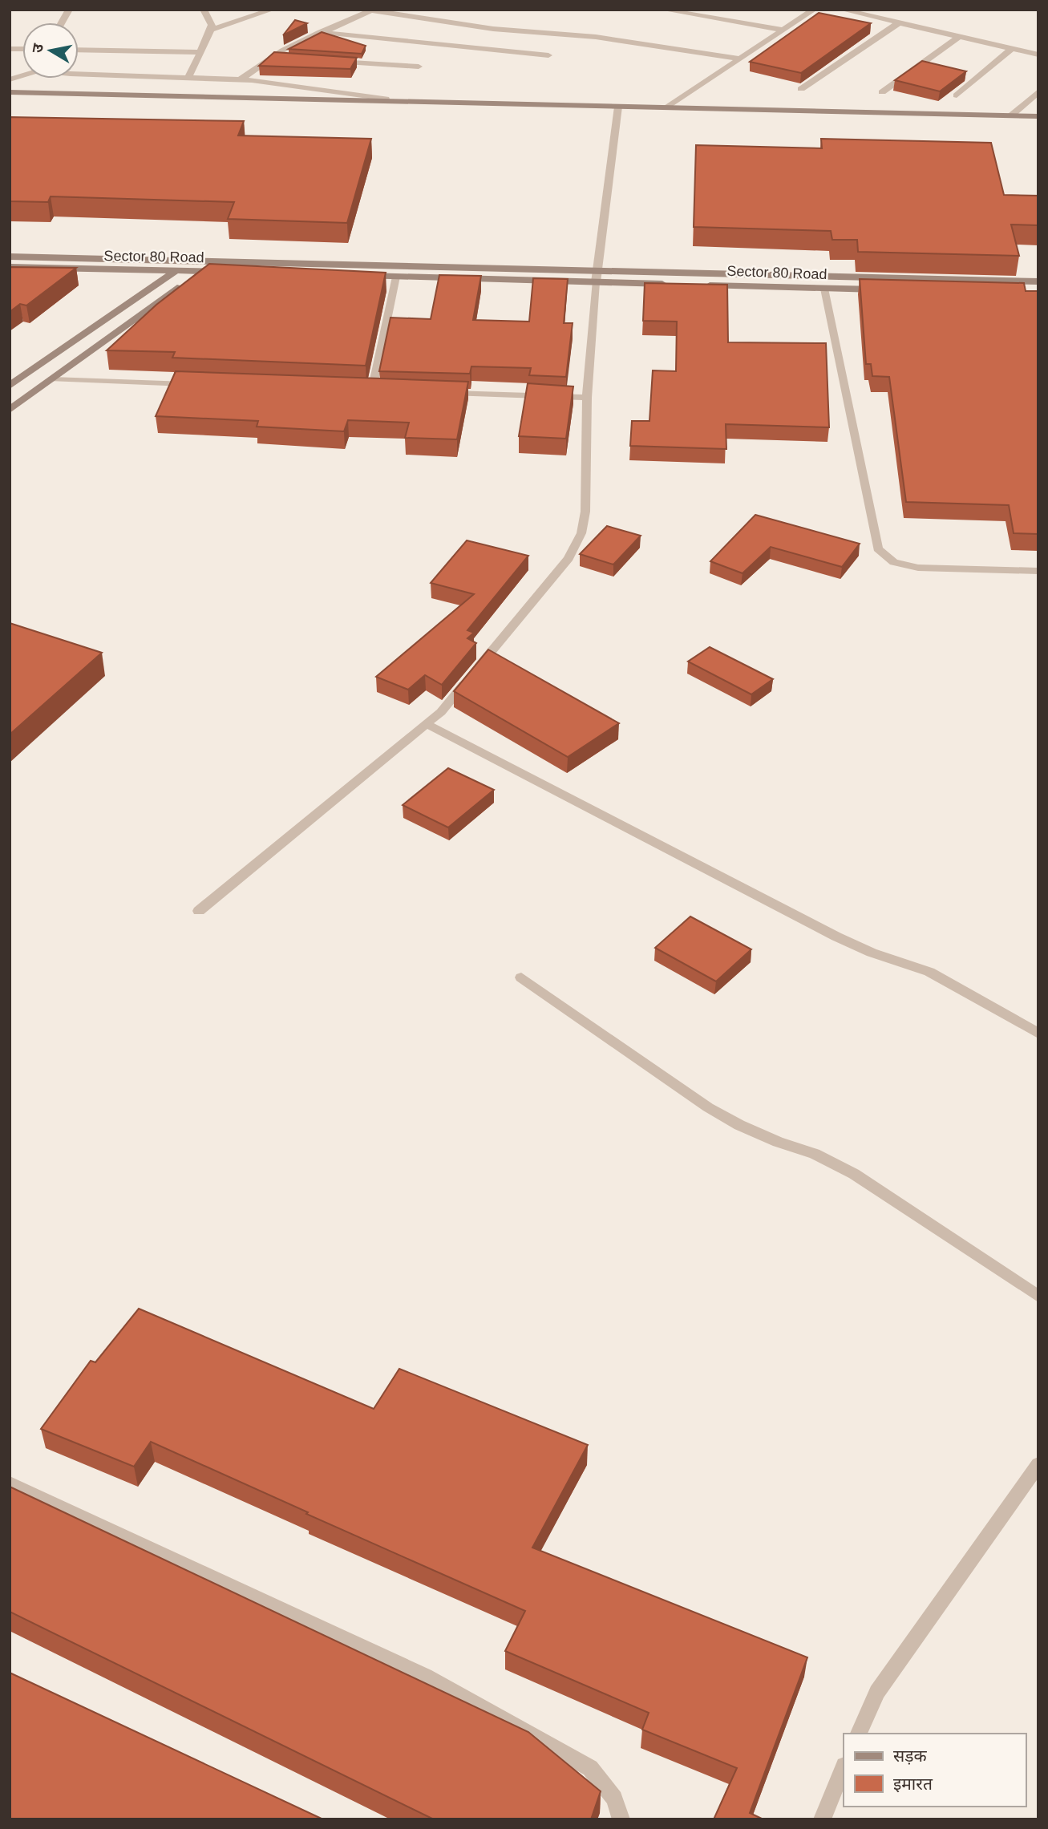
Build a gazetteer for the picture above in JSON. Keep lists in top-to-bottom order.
{
  "streets": {
    "street": ["Sector 80 Road"]
  },
  "legend": ["सड़क", "इमारत"],
  "north": "left"
}
